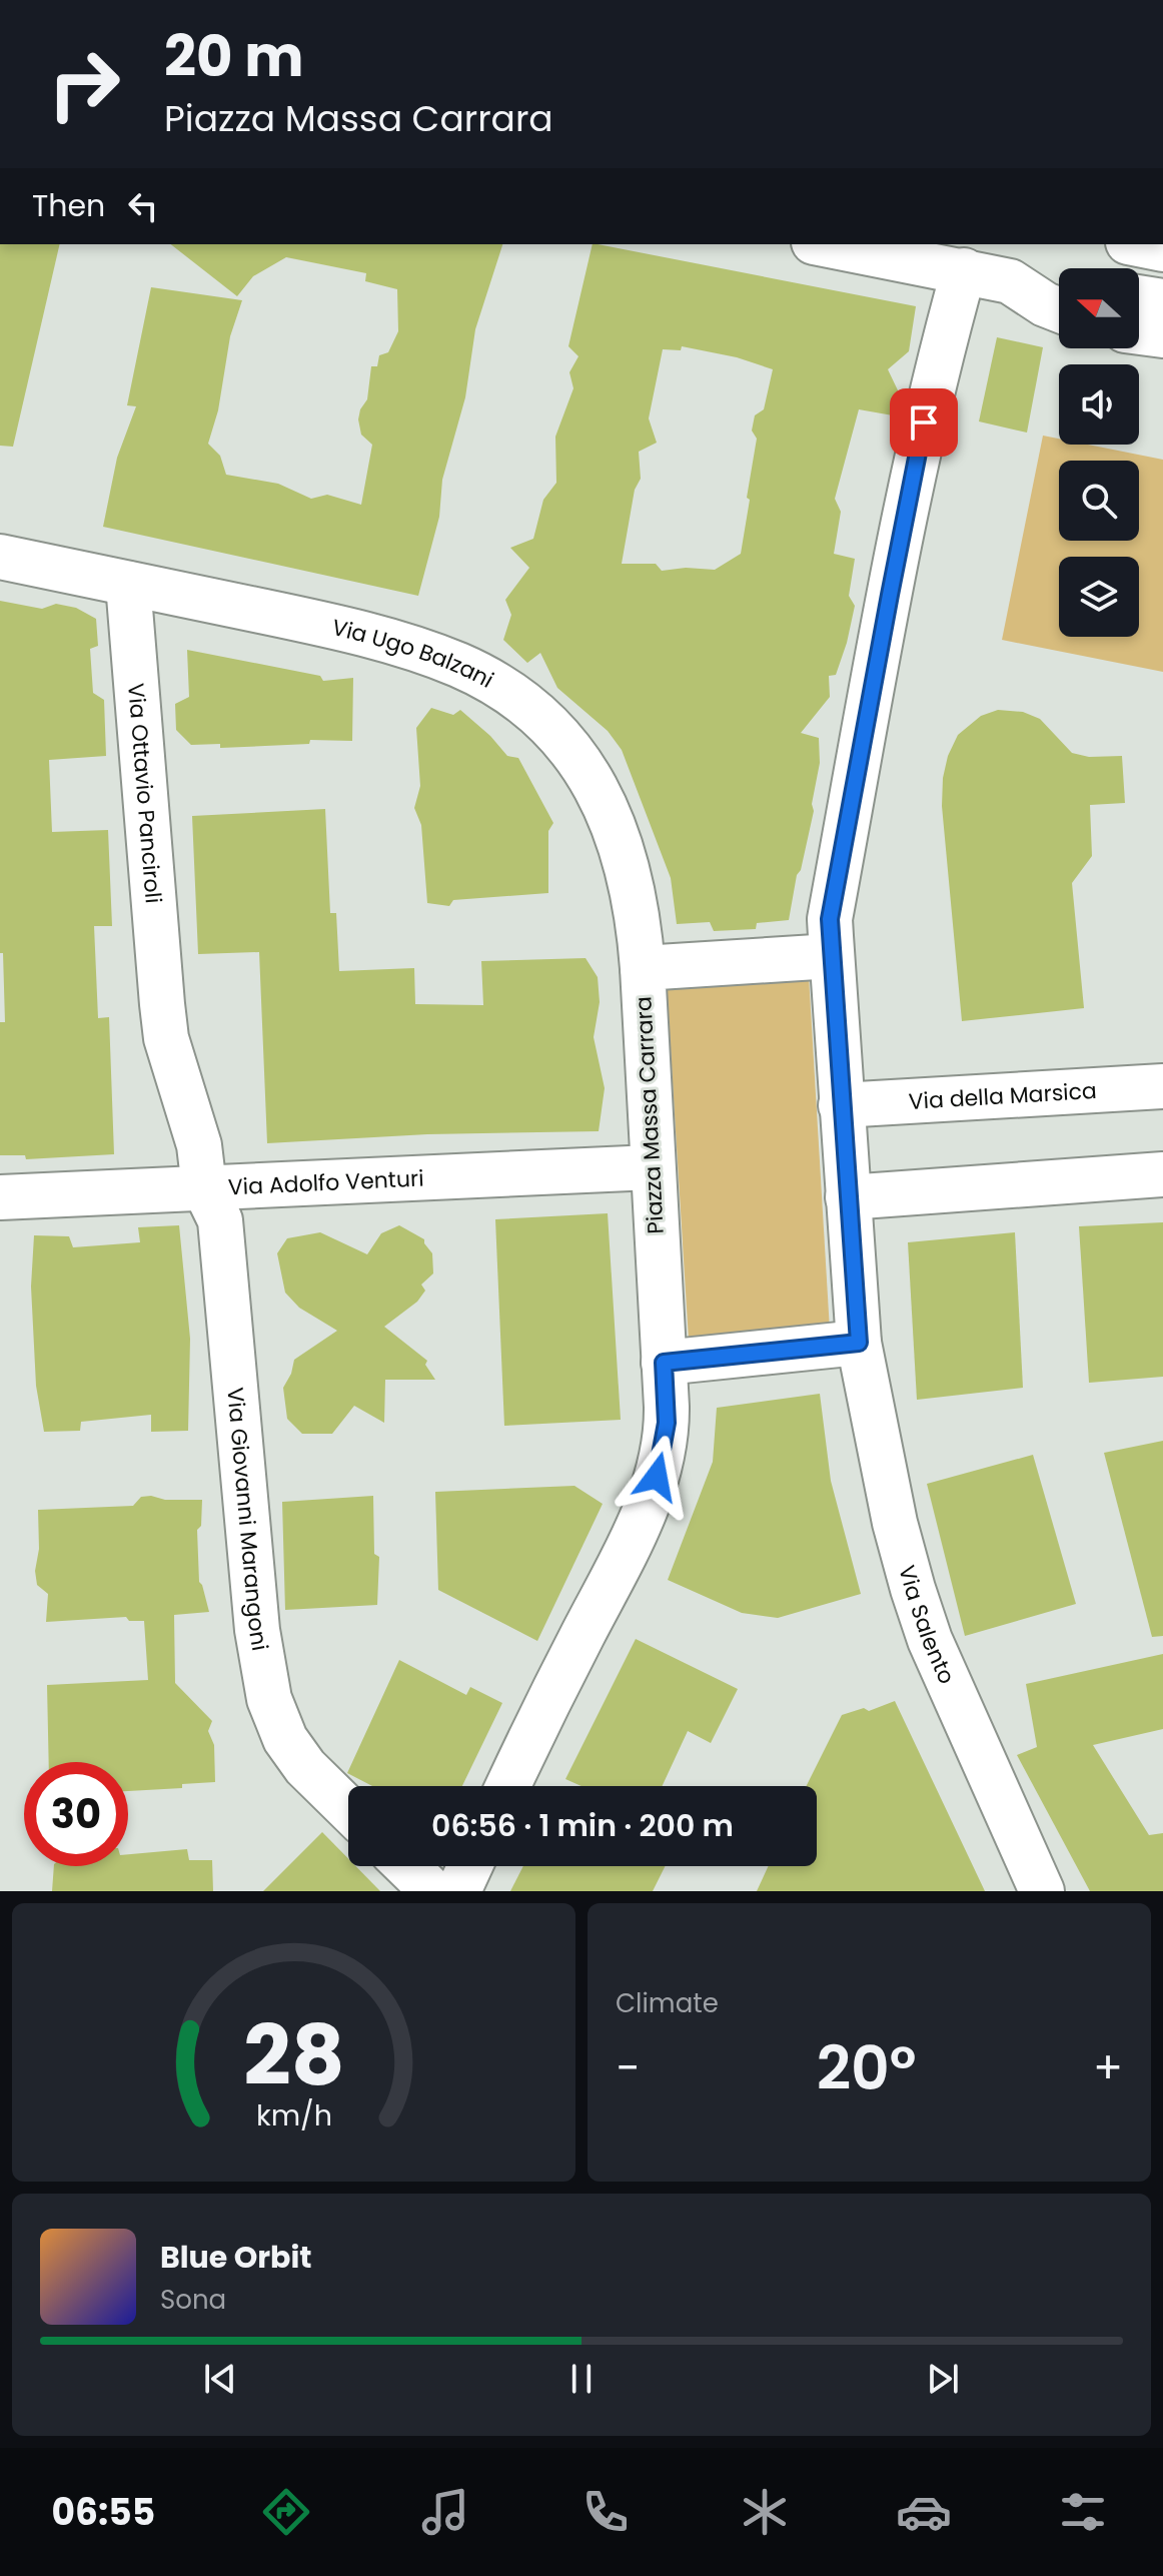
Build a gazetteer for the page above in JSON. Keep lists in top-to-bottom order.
{
  "streets": {
    "street": [
      "Via Ugo Balzani",
      "Via Ottavio Panciroli",
      "Via della Marsica",
      "Piazza Massa Carrara",
      "Via Adolfo Venturi",
      "Via Giovanni Marangoni",
      "Via Salento"
    ]
  },
  "crossings": [
    ["Via Ugo Balzani", "Via Ottavio Panciroli"],
    ["Via Ugo Balzani", "Piazza Massa Carrara"],
    ["Via Ottavio Panciroli", "Via Adolfo Venturi"],
    ["Via Ottavio Panciroli", "Via Giovanni Marangoni"],
    ["Piazza Massa Carrara", "Via Adolfo Venturi"],
    ["Via Adolfo Venturi", "Via Giovanni Marangoni"]
  ],
  "north": "left",
  "page": {
    "turn": ["20 m", "Piazza Massa Carrara"],
    "then": "Then",
    "limit": "30",
    "trip": "06:56 · 1 min · 200 m",
    "tile": "Climate",
    "heat": ["−", "20°", "+"],
    "song": ["Blue Orbit", "Sona"],
    "tabs": "06:55",
    "gauge": ["28", "km/h"]
  }
}
